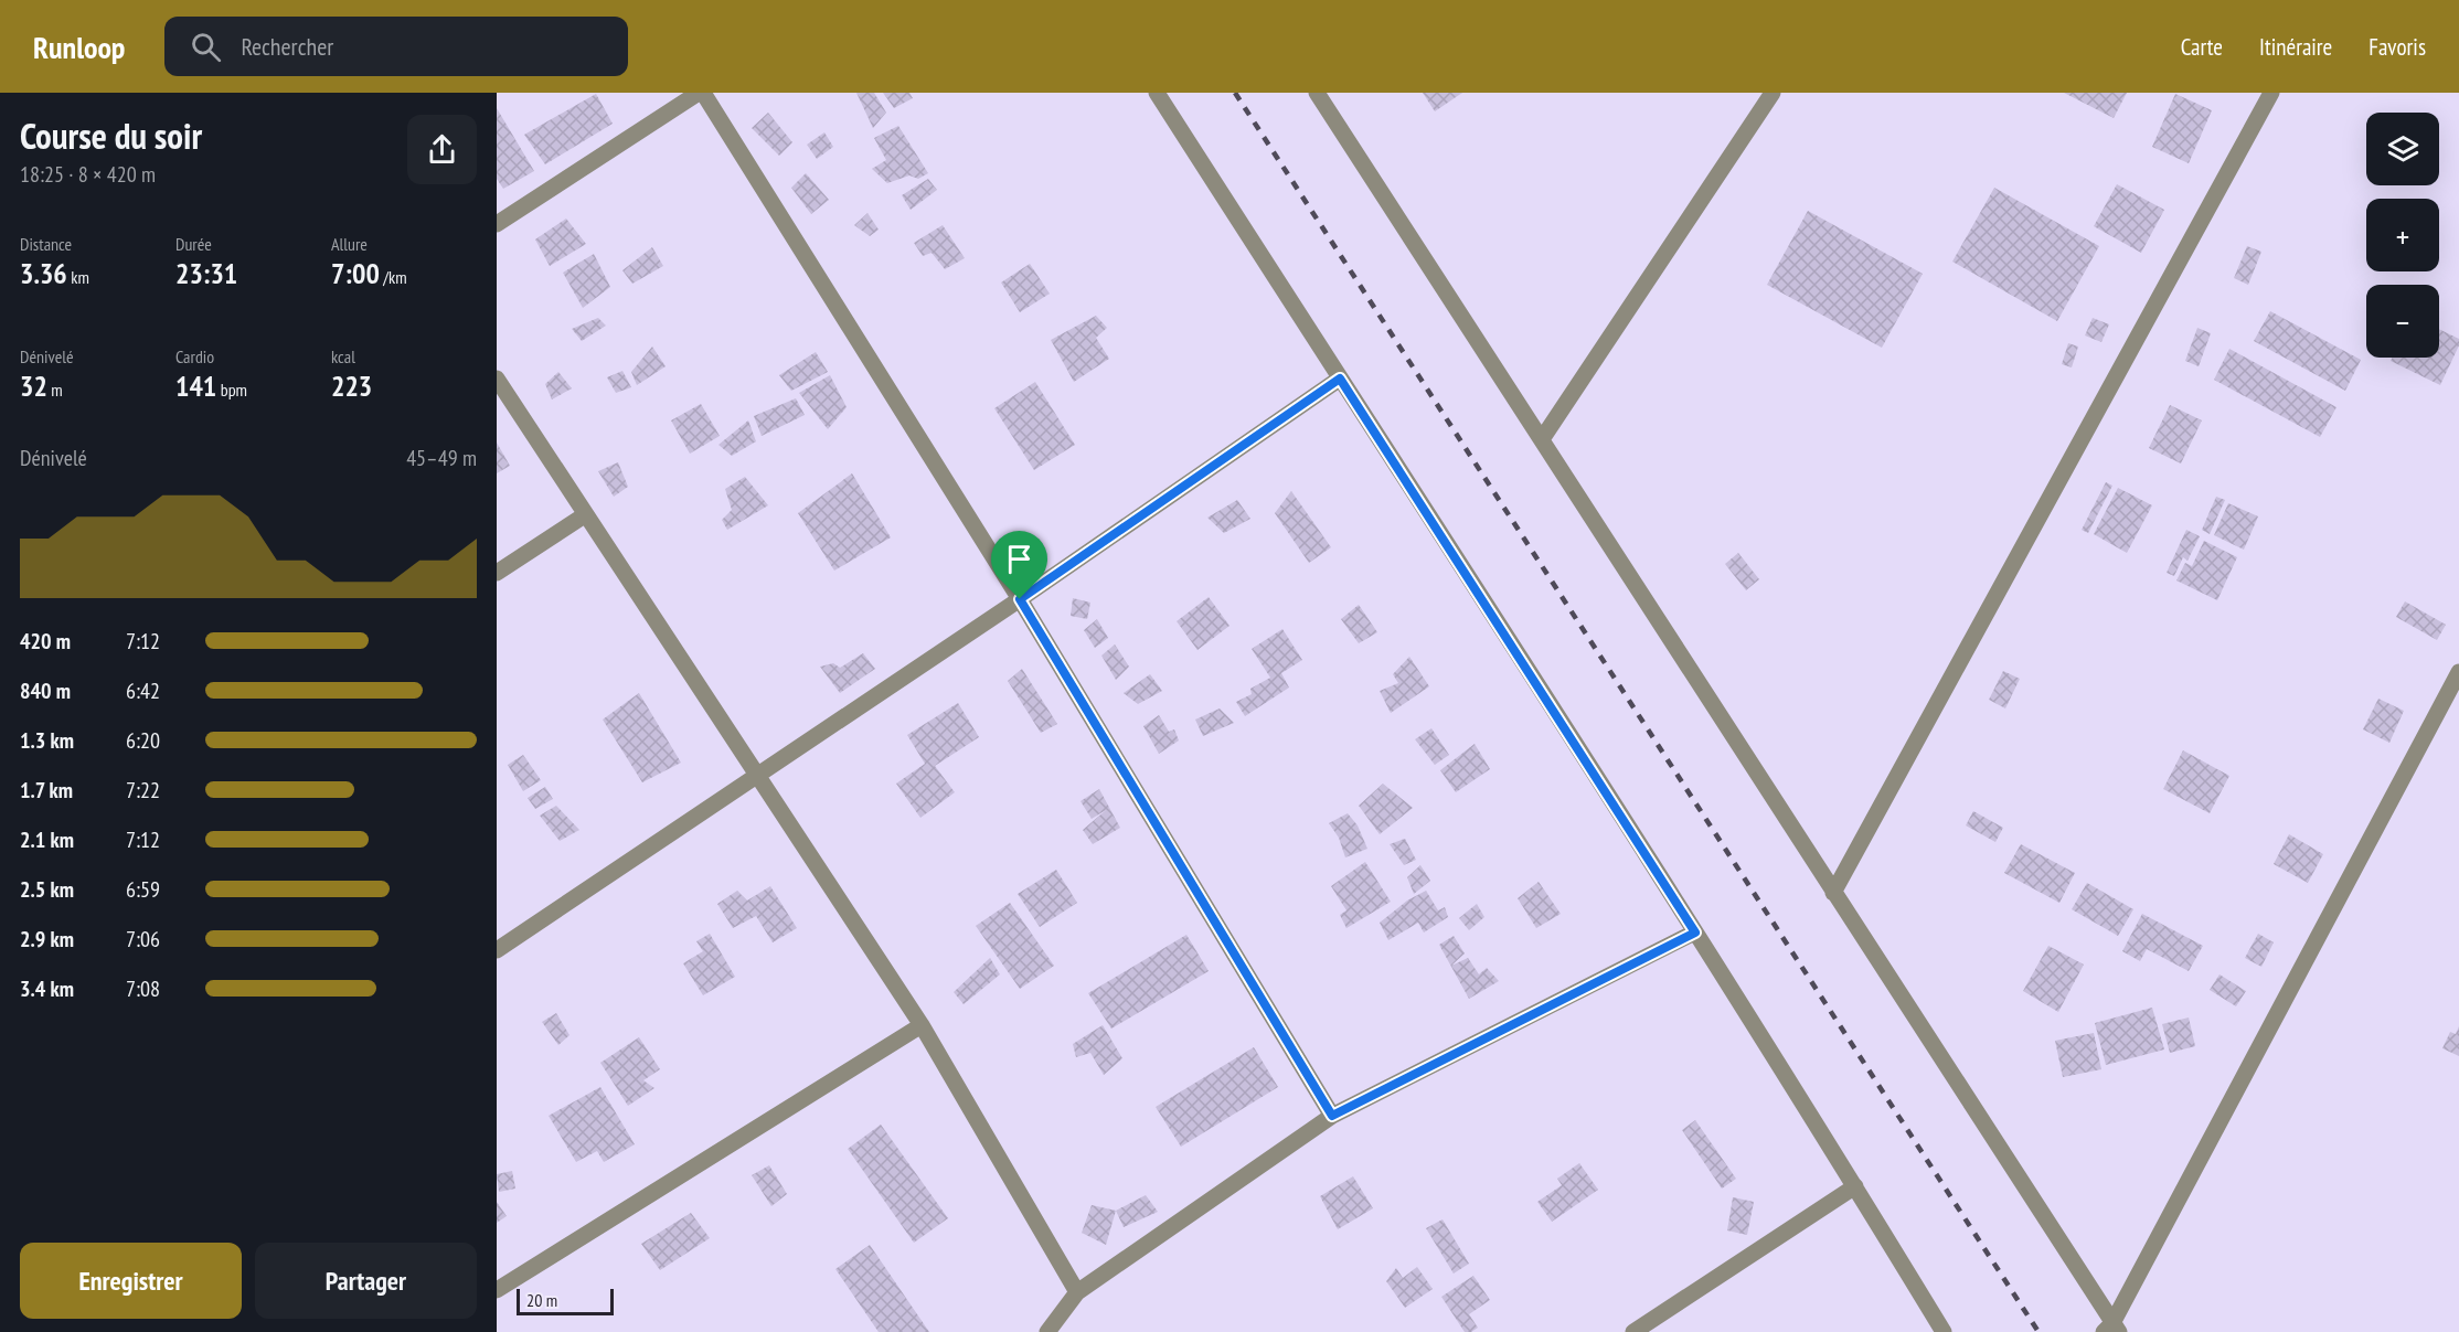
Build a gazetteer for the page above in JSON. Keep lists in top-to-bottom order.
{
  "scale_bar": "20 m",
  "page": {
    "header": "Runloop",
    "search": "Rechercher",
    "nav": ["Carte", "Itinéraire", "Favoris"],
    "heading": ["Course du soir", "18:25 · 8 × 420 m"],
    "map_buttons": ["+", "−"],
    "stats": [
      ["Distance", "3.36 km"],
      ["Durée", "23:31"],
      ["Allure", "7:00 /km"],
      ["Dénivelé", "32 m"],
      ["Cardio", "141 bpm"],
      ["kcal", "223"]
    ],
    "chart": ["Dénivelé", "45–49 m"],
    "list": [
      {
        "name": "420 m",
        "note": "7:12"
      },
      {
        "name": "840 m",
        "note": "6:42"
      },
      {
        "name": "1.3 km",
        "note": "6:20"
      },
      {
        "name": "1.7 km",
        "note": "7:22"
      },
      {
        "name": "2.1 km",
        "note": "7:12"
      },
      {
        "name": "2.5 km",
        "note": "6:59"
      },
      {
        "name": "2.9 km",
        "note": "7:06"
      },
      {
        "name": "3.4 km",
        "note": "7:08"
      }
    ],
    "buttons": ["Enregistrer", "Partager"],
    "scale": "20 m"
  }
}
